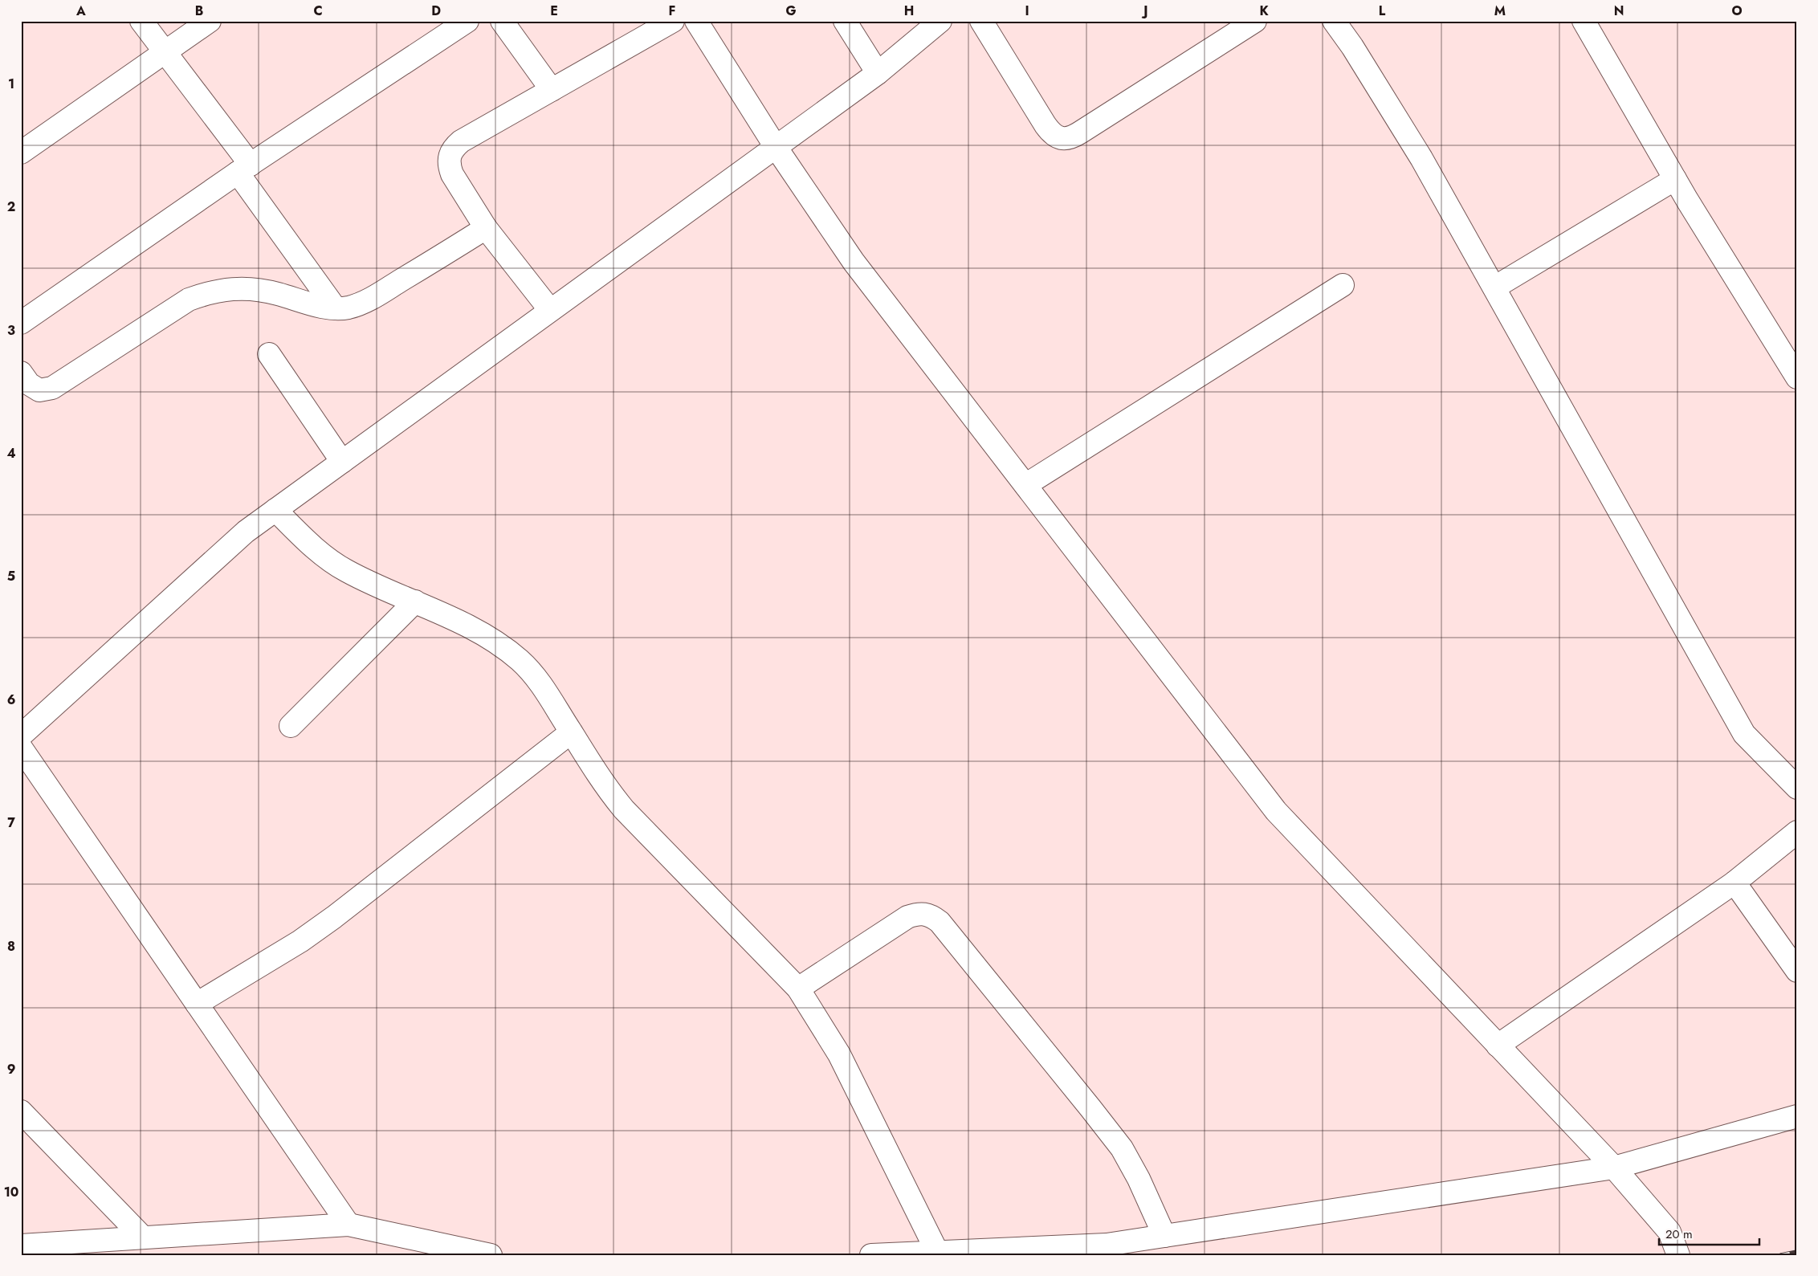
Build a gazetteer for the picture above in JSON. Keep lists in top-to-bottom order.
{
  "scale_bar": "20 m",
  "grid": {
    "columns": [
      "A",
      "B",
      "C",
      "D",
      "E",
      "F",
      "G",
      "H",
      "I",
      "J",
      "K",
      "L",
      "M",
      "N",
      "O"
    ],
    "rows": [
      "1",
      "2",
      "3",
      "4",
      "5",
      "6",
      "7",
      "8",
      "9",
      "10"
    ]
  }
}
